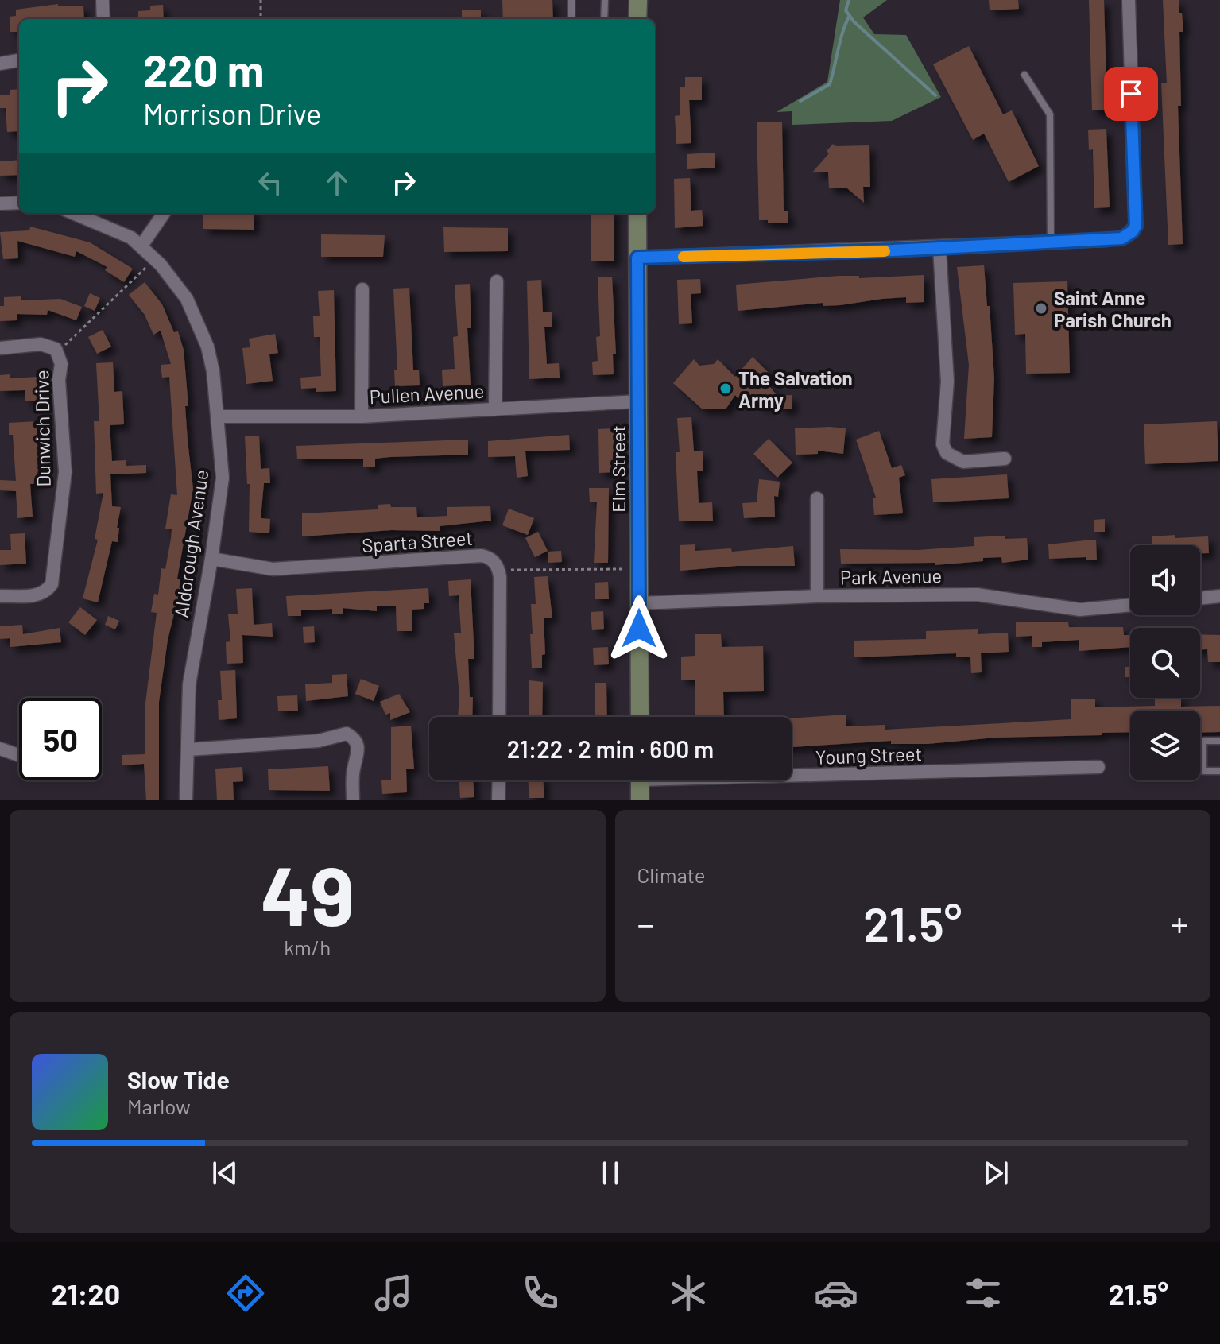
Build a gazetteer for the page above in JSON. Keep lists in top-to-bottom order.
{
  "streets": {
    "main road": ["Elm Street"],
    "street": [
      "Pullen Avenue",
      "Dunwich Drive",
      "Sparta Street",
      "Aldorough Avenue",
      "Park Avenue",
      "Young Street"
    ]
  },
  "crossings": [
    ["Pullen Avenue", "Elm Street"],
    ["Pullen Avenue", "Aldorough Avenue"],
    ["Elm Street", "Park Avenue"],
    ["Sparta Street", "Aldorough Avenue"]
  ],
  "places": ["Saint Anne Parish Church", "The Salvation Army"],
  "page": {
    "turn": ["220 m", "Morrison Drive"],
    "limit": "50",
    "trip": "21:22 · 2 min · 600 m",
    "tile": [
      ["49", "km/h"],
      "Climate"
    ],
    "heat": ["−", "21.5°", "+"],
    "song": ["Slow Tide", "Marlow"],
    "tabs": ["21:20", "21.5°"]
  }
}
